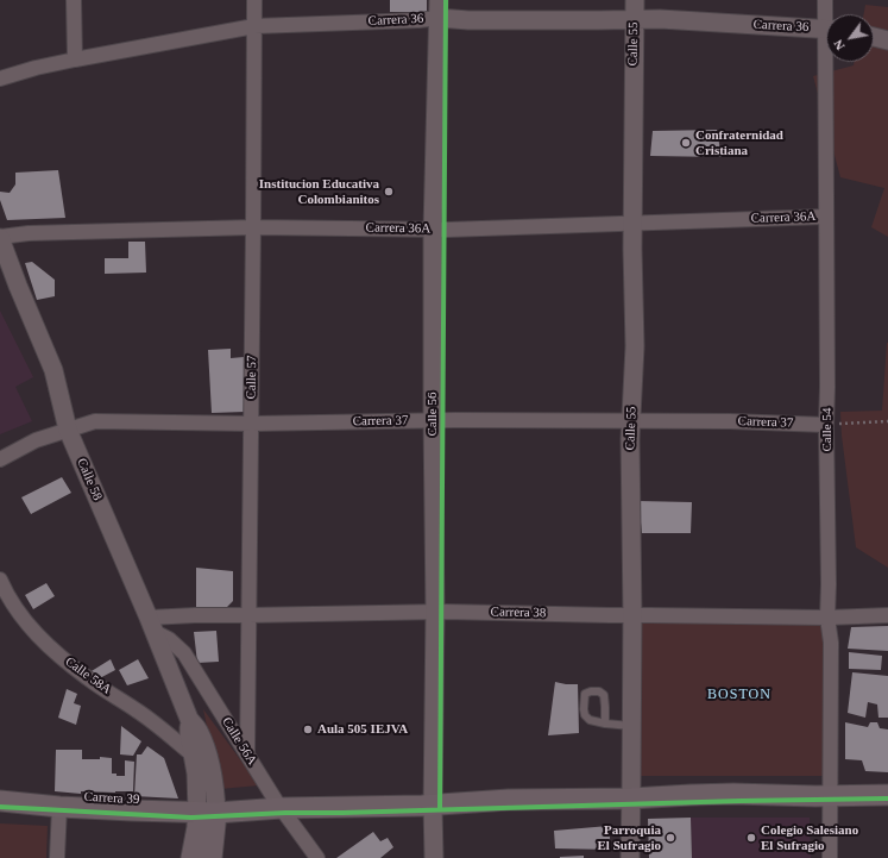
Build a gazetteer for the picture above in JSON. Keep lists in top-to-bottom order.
{
  "streets": {
    "main road": ["Calle 58", "Carrera 39"],
    "street": [
      "Carrera 36",
      "Calle 55",
      "Carrera 36A",
      "Calle 57",
      "Calle 56",
      "Carrera 37",
      "Calle 54",
      "Carrera 38",
      "Calle 58A",
      "Calle 56A"
    ]
  },
  "crossings": [
    ["Carrera 36", "Calle 55"],
    ["Carrera 36", "Calle 57"],
    ["Carrera 36", "Calle 56"],
    ["Calle 55", "Carrera 36A"],
    ["Calle 55", "Carrera 37"],
    ["Calle 55", "Carrera 38"],
    ["Calle 55", "Carrera 39"],
    ["Carrera 36A", "Calle 57"],
    ["Carrera 36A", "Calle 56"],
    ["Carrera 36A", "Calle 54"],
    ["Carrera 36A", "Calle 58"],
    ["Calle 57", "Carrera 37"],
    ["Calle 57", "Carrera 38"],
    ["Calle 57", "Calle 56A"],
    ["Calle 56", "Carrera 37"],
    ["Calle 56", "Carrera 38"],
    ["Calle 56", "Carrera 39"],
    ["Carrera 37", "Calle 54"],
    ["Carrera 37", "Calle 58"],
    ["Calle 54", "Carrera 38"],
    ["Calle 54", "Carrera 39"],
    ["Calle 58", "Carrera 38"],
    ["Calle 58", "Calle 58A"],
    ["Calle 58", "Calle 56A"],
    ["Calle 58", "Carrera 39"],
    ["Carrera 38", "Calle 56A"],
    ["Calle 56A", "Carrera 39"]
  ],
  "districts": ["BOSTON"],
  "places": [
    "Confraternidad Cristiana",
    "Institucion Educativa Colombianitos",
    "Aula 505 IEJVA",
    "Parroquia El Sufragio",
    "Colegio Salesiano El Sufragio"
  ],
  "north": "bottom left"
}
